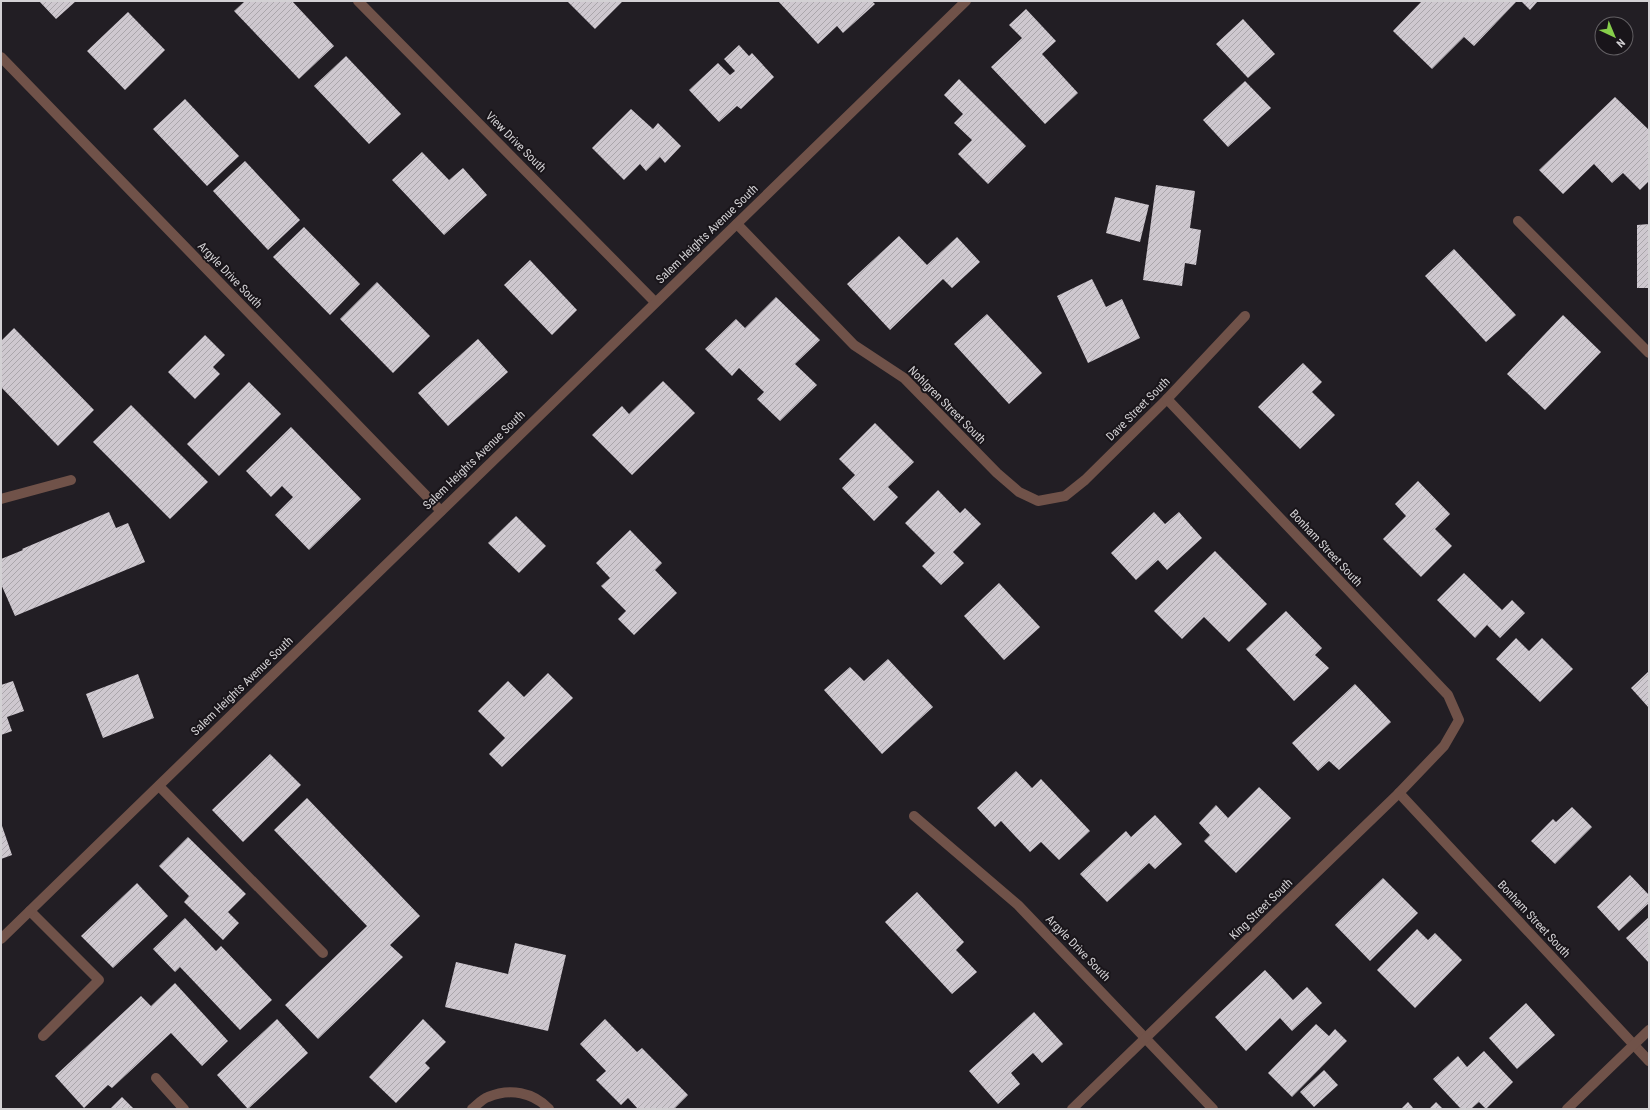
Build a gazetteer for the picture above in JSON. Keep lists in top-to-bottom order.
{
  "streets": {
    "street": [
      "View Drive South",
      "Salem Heights Avenue South",
      "Argyle Drive South",
      "Nohlgren Street South",
      "Dave Street South",
      "Bonham Street South",
      "King Street South"
    ]
  },
  "crossings": [
    ["View Drive South", "Salem Heights Avenue South"],
    ["Salem Heights Avenue South", "Argyle Drive South"],
    ["Salem Heights Avenue South", "Nohlgren Street South"],
    ["Argyle Drive South", "King Street South"],
    ["Nohlgren Street South", "Dave Street South"],
    ["Dave Street South", "Bonham Street South"],
    ["Bonham Street South", "King Street South"]
  ],
  "north": "bottom right"
}
